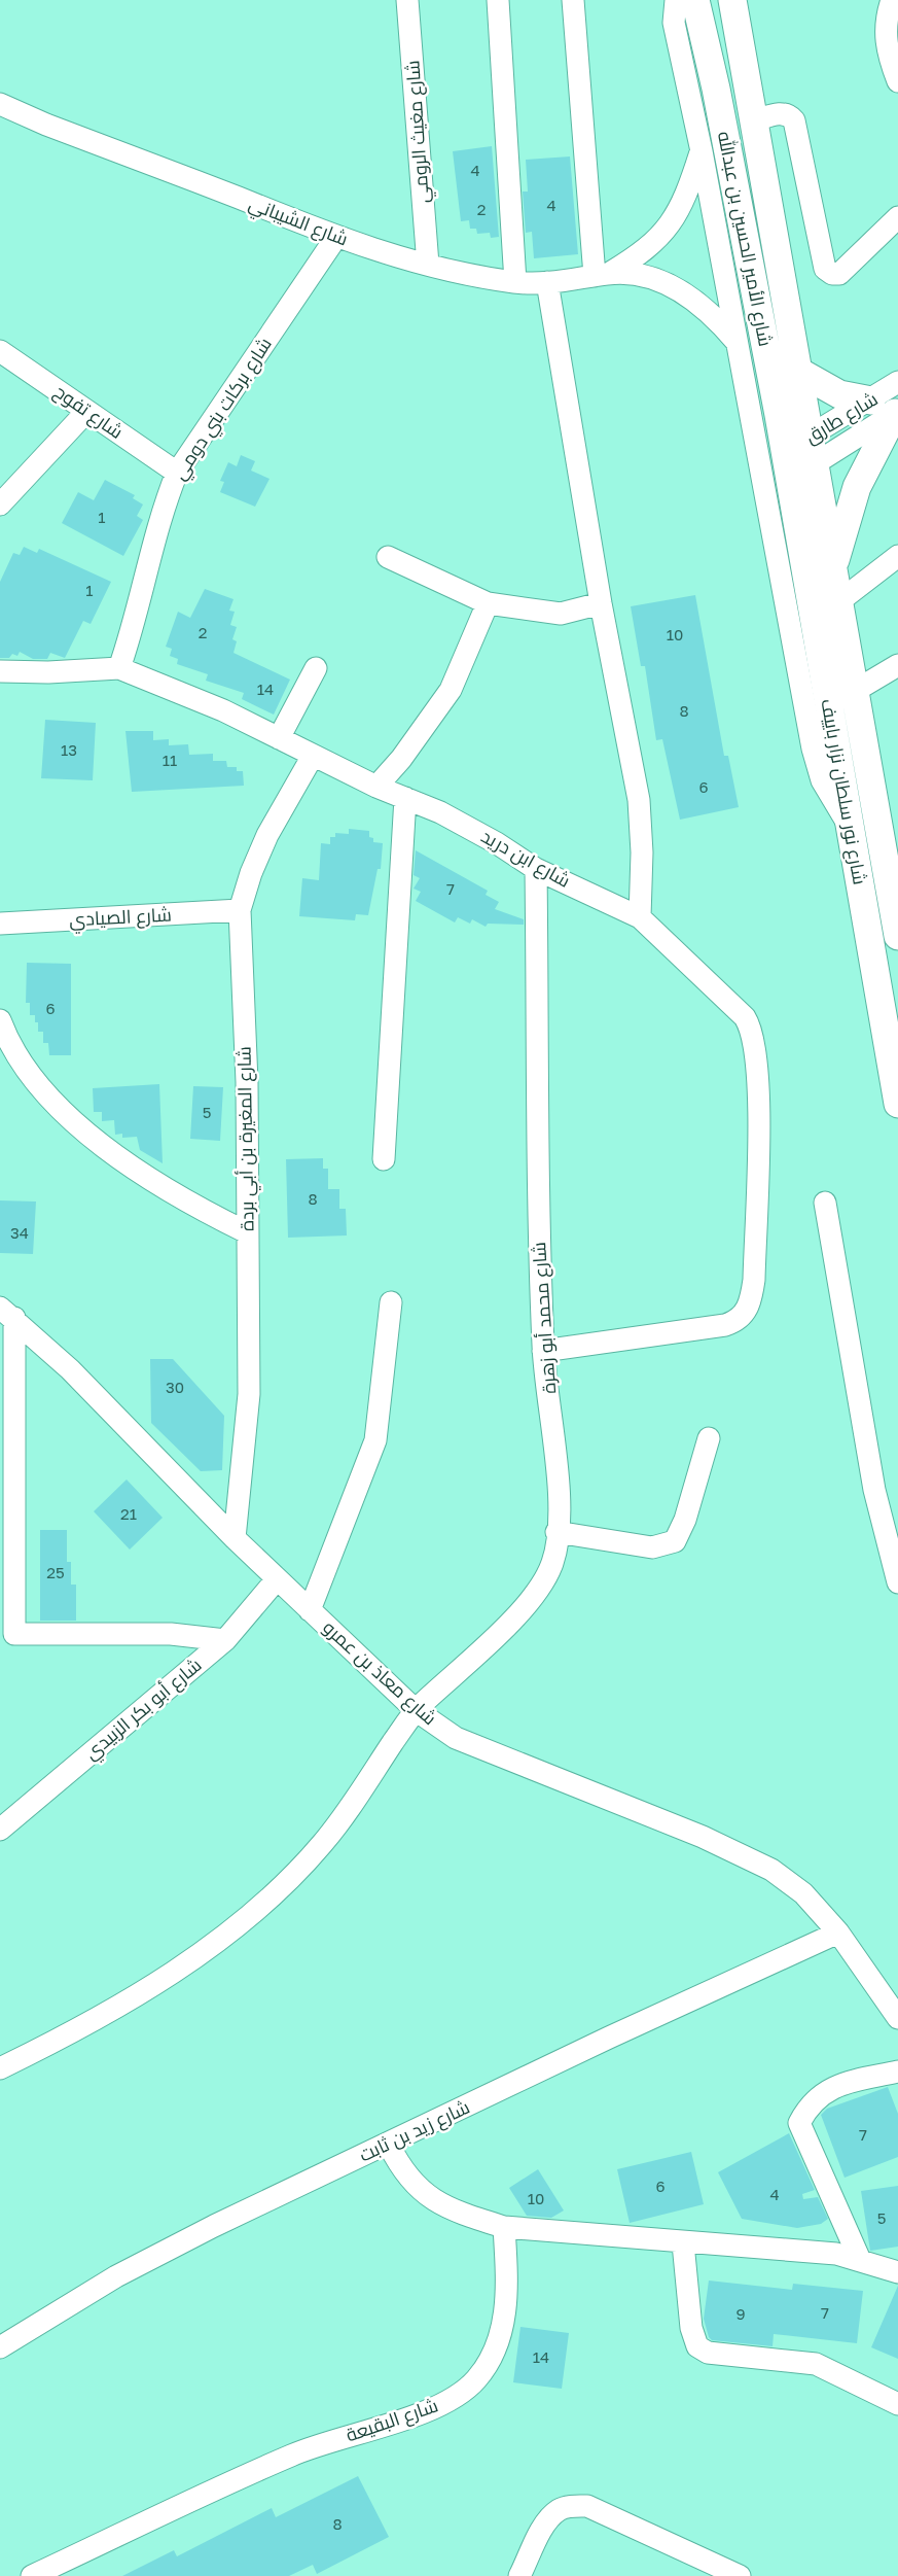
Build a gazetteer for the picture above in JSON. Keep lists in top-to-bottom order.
{
  "streets": {
    "main road": ["شارع الأمير الحسين بن عبدالله", "شارع نور سلطان نزار باييف"],
    "street": [
      "شارع مغيث الرومي",
      "شارع الشيباني",
      "شارع بركات بني دومي",
      "شارع تفوح",
      "شارع طارق",
      "شارع ابن دريد",
      "شارع الصيادي",
      "شارع المغيرة بن أبي بردة",
      "شارع محمد أبو زهرة",
      "شارع معاذ بن عمرو",
      "شارع أبو بكر الزبيدي",
      "شارع زيد بن ثابت",
      "شارع البقيعة"
    ]
  },
  "crossings": [
    ["شارع مغيث الرومي", "شارع الشيباني"],
    ["شارع الشيباني", "شارع بركات بني دومي"],
    ["شارع الأمير الحسين بن عبدالله", "شارع طارق"],
    ["شارع الأمير الحسين بن عبدالله", "شارع نور سلطان نزار باييف"],
    ["شارع بركات بني دومي", "شارع تفوح"],
    ["شارع بركات بني دومي", "شارع ابن دريد"],
    ["شارع طارق", "شارع نور سلطان نزار باييف"],
    ["شارع ابن دريد", "شارع المغيرة بن أبي بردة"],
    ["شارع ابن دريد", "شارع محمد أبو زهرة"],
    ["شارع الصيادي", "شارع المغيرة بن أبي بردة"],
    ["شارع المغيرة بن أبي بردة", "شارع معاذ بن عمرو"],
    ["شارع محمد أبو زهرة", "شارع معاذ بن عمرو"],
    ["شارع معاذ بن عمرو", "شارع أبو بكر الزبيدي"],
    ["شارع معاذ بن عمرو", "شارع زيد بن ثابت"]
  ],
  "house_numbers": [
    "4",
    "4",
    "2",
    "1",
    "1",
    "2",
    "10",
    "14",
    "8",
    "13",
    "11",
    "6",
    "7",
    "6",
    "5",
    "8",
    "34",
    "30",
    "21",
    "25",
    "7",
    "6",
    "4",
    "10",
    "5",
    "7",
    "9",
    "14",
    "8"
  ]
}
